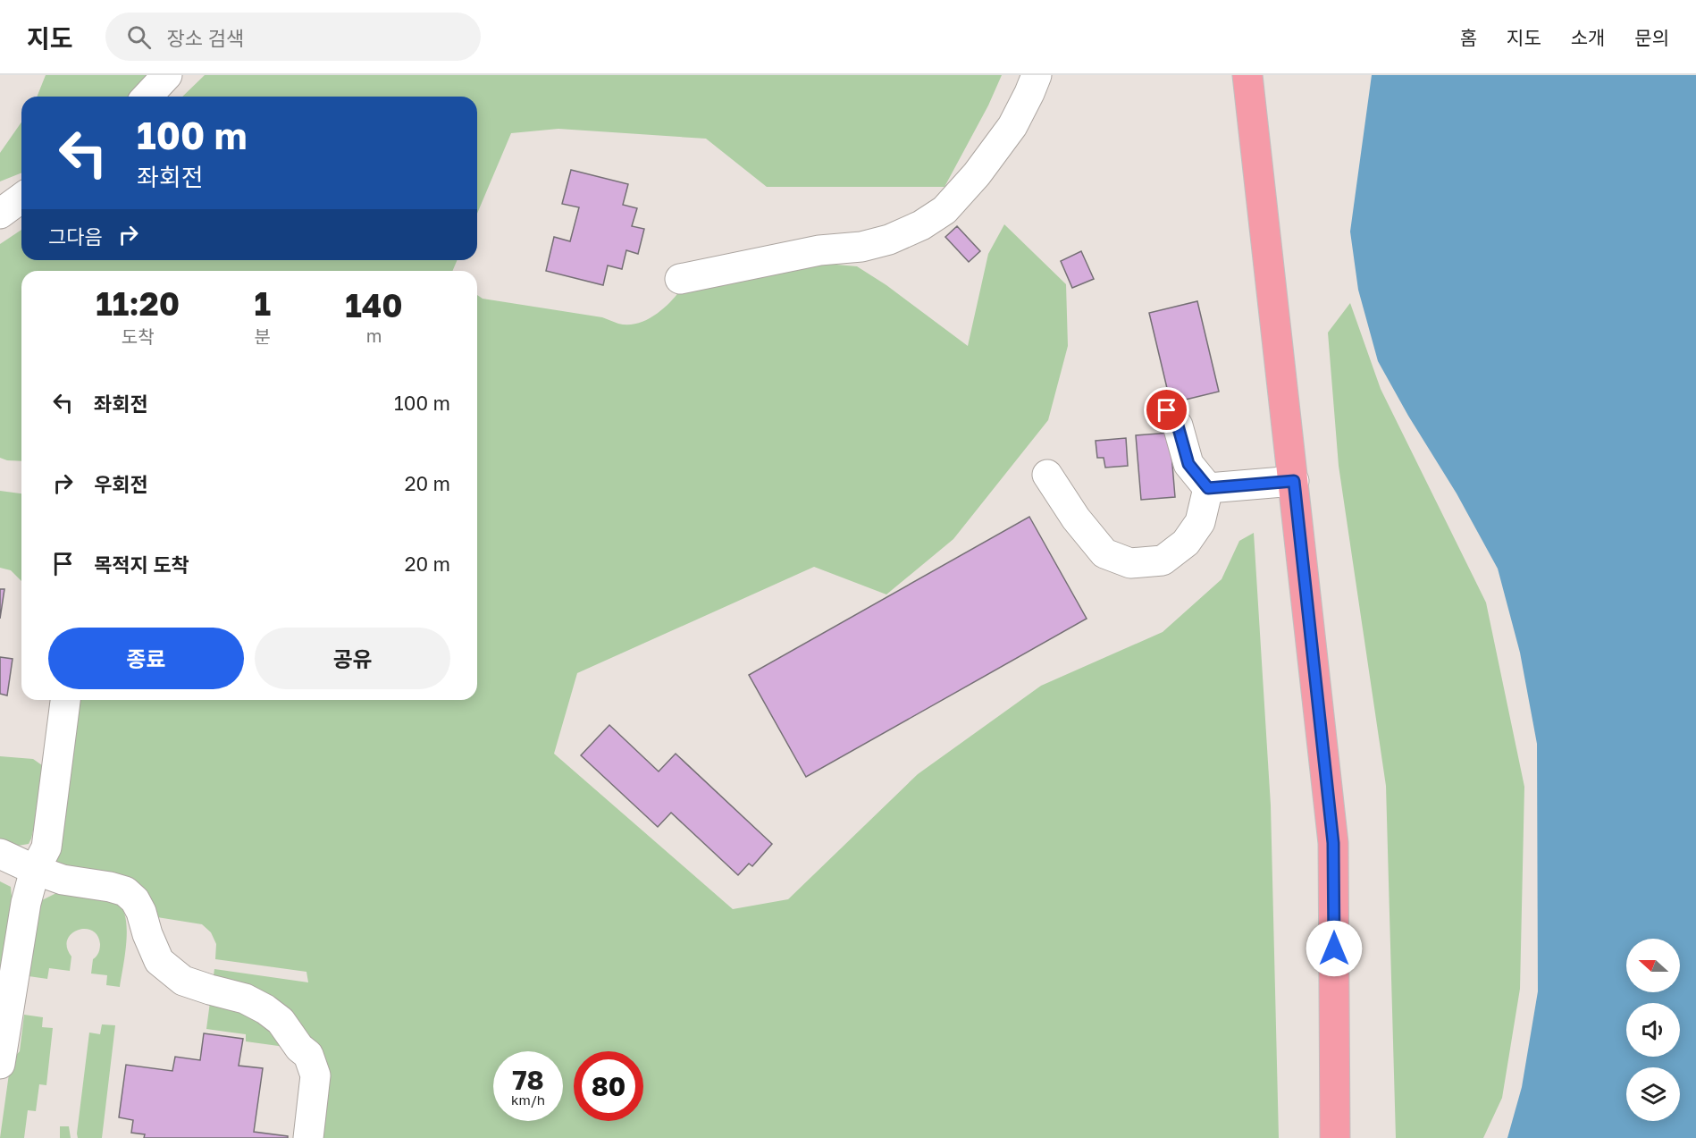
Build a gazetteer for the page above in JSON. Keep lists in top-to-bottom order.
{
  "north": "left",
  "page": {
    "header": "지도",
    "search": "장소 검색",
    "nav": [
      "홈",
      "지도",
      "소개",
      "문의"
    ],
    "turn": ["100 m", "좌회전"],
    "then": "그다음",
    "eta": [
      "11:20",
      "도착",
      "1",
      "분",
      "140",
      "m"
    ],
    "list": [
      {
        "name": "좌회전",
        "value": "100 m"
      },
      {
        "name": "우회전",
        "value": "20 m"
      },
      {
        "name": "목적지 도착",
        "value": "20 m"
      }
    ],
    "buttons": ["종료", "공유"],
    "speed": "78 km/h",
    "limit": "80"
  }
}
